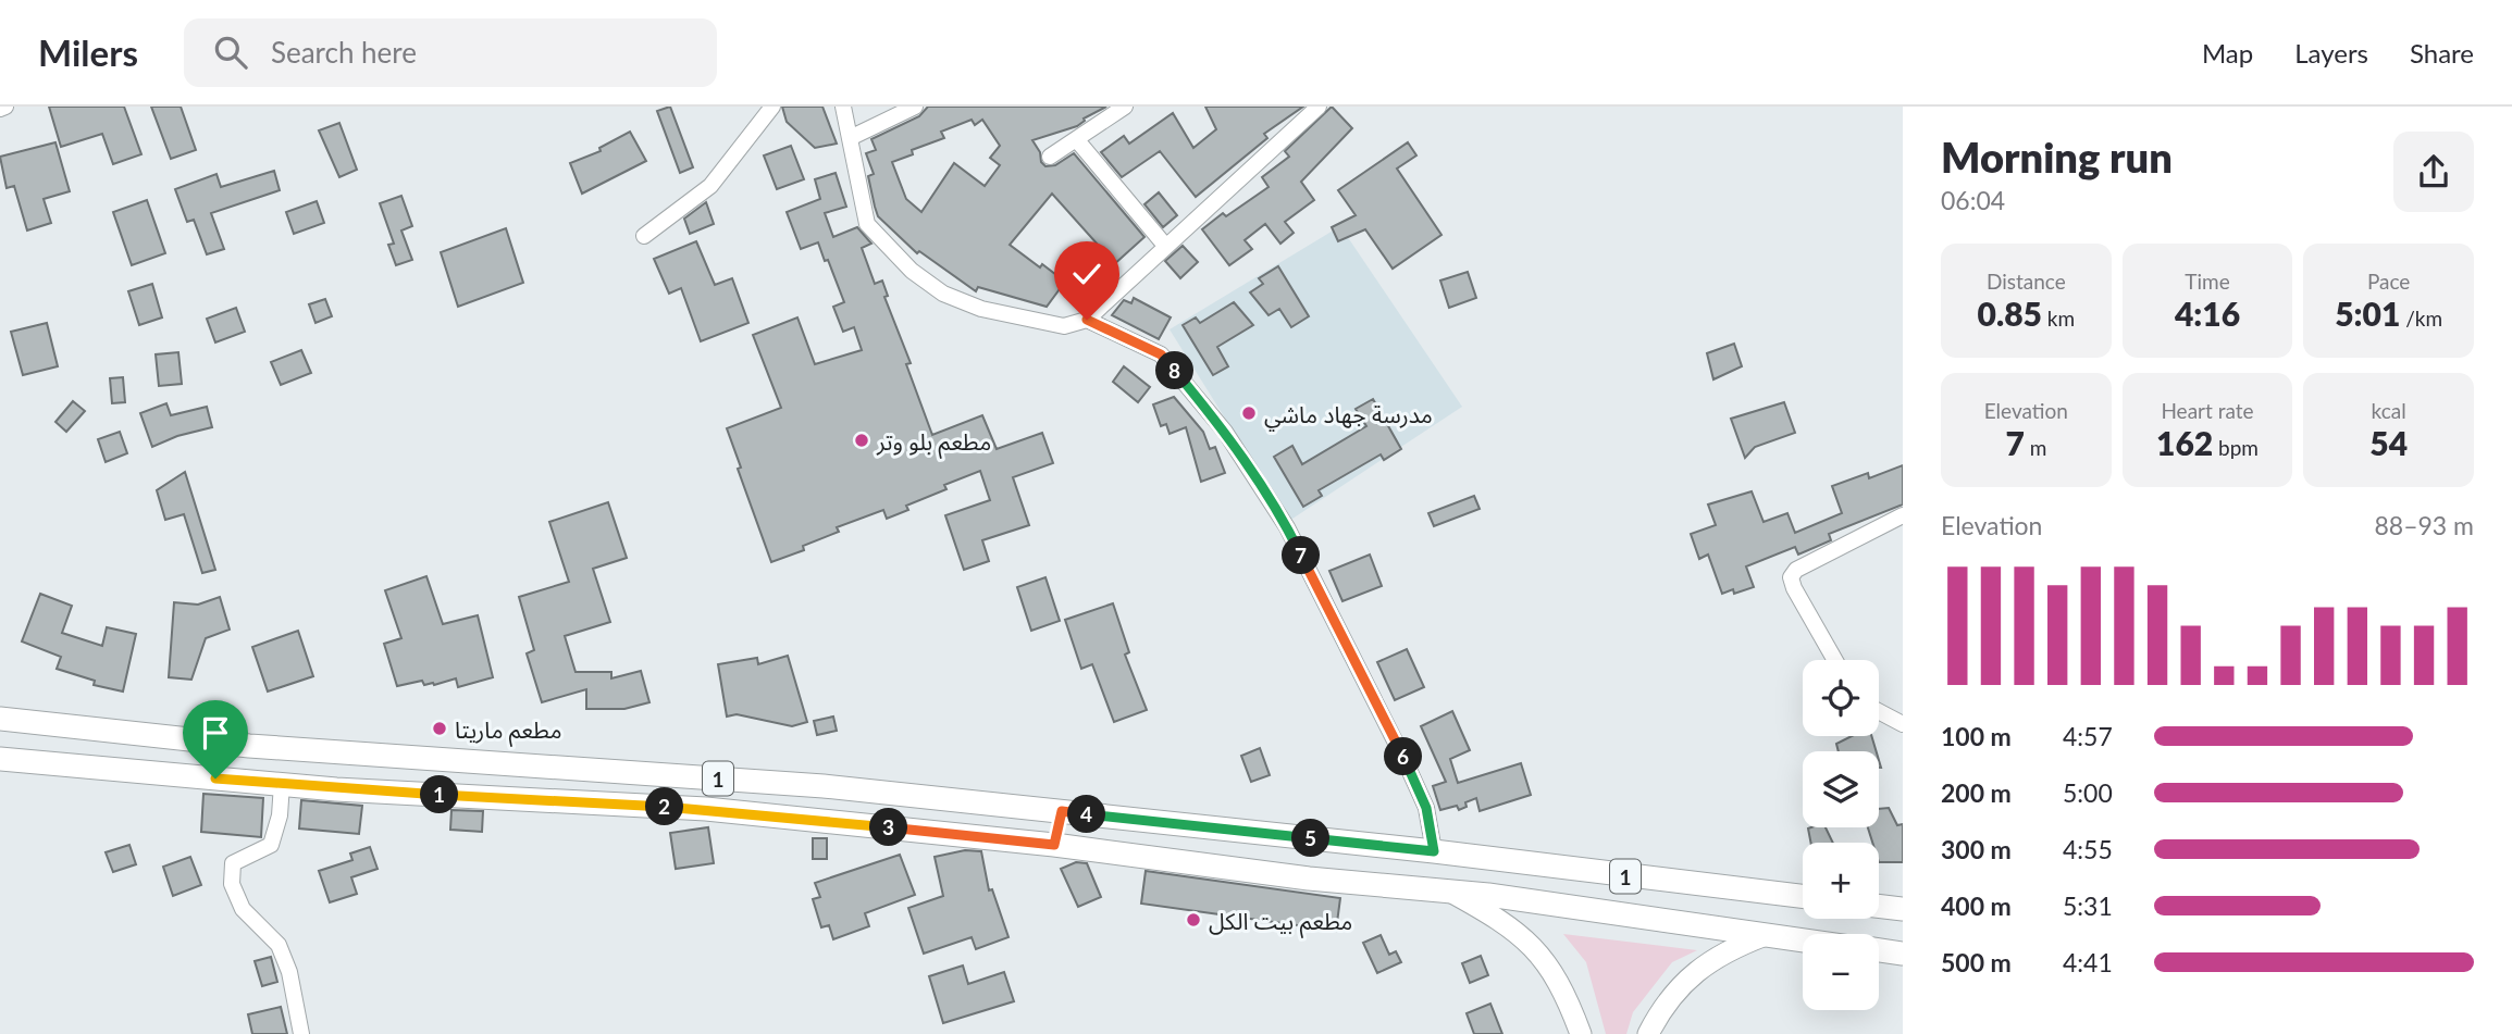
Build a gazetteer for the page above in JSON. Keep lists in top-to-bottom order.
{
  "streets": {
    "main road": ["1"]
  },
  "places": [
    "مدرسة جهاد ماشي",
    "مطعم بلو وتر",
    "مطعم ماريتا",
    "مطعم بيت الكل"
  ],
  "page": {
    "header": "Milers",
    "search": "Search here",
    "nav": ["Map", "Layers", "Share"],
    "heading": ["Morning run", "06:04"],
    "stats": [
      ["Distance", "0.85 km"],
      ["Time", "4:16"],
      ["Pace", "5:01 /km"],
      ["Elevation", "7 m"],
      ["Heart rate", "162 bpm"],
      ["kcal", "54"]
    ],
    "pins": [
      "8",
      "7",
      "6",
      "1",
      "2",
      "4",
      "3",
      "5"
    ],
    "chart": ["Elevation", "88–93 m"],
    "map_buttons": ["+", "−"],
    "list": [
      {
        "name": "100 m",
        "note": "4:57"
      },
      {
        "name": "200 m",
        "note": "5:00"
      },
      {
        "name": "300 m",
        "note": "4:55"
      },
      {
        "name": "400 m",
        "note": "5:31"
      },
      {
        "name": "500 m",
        "note": "4:41"
      }
    ]
  }
}
